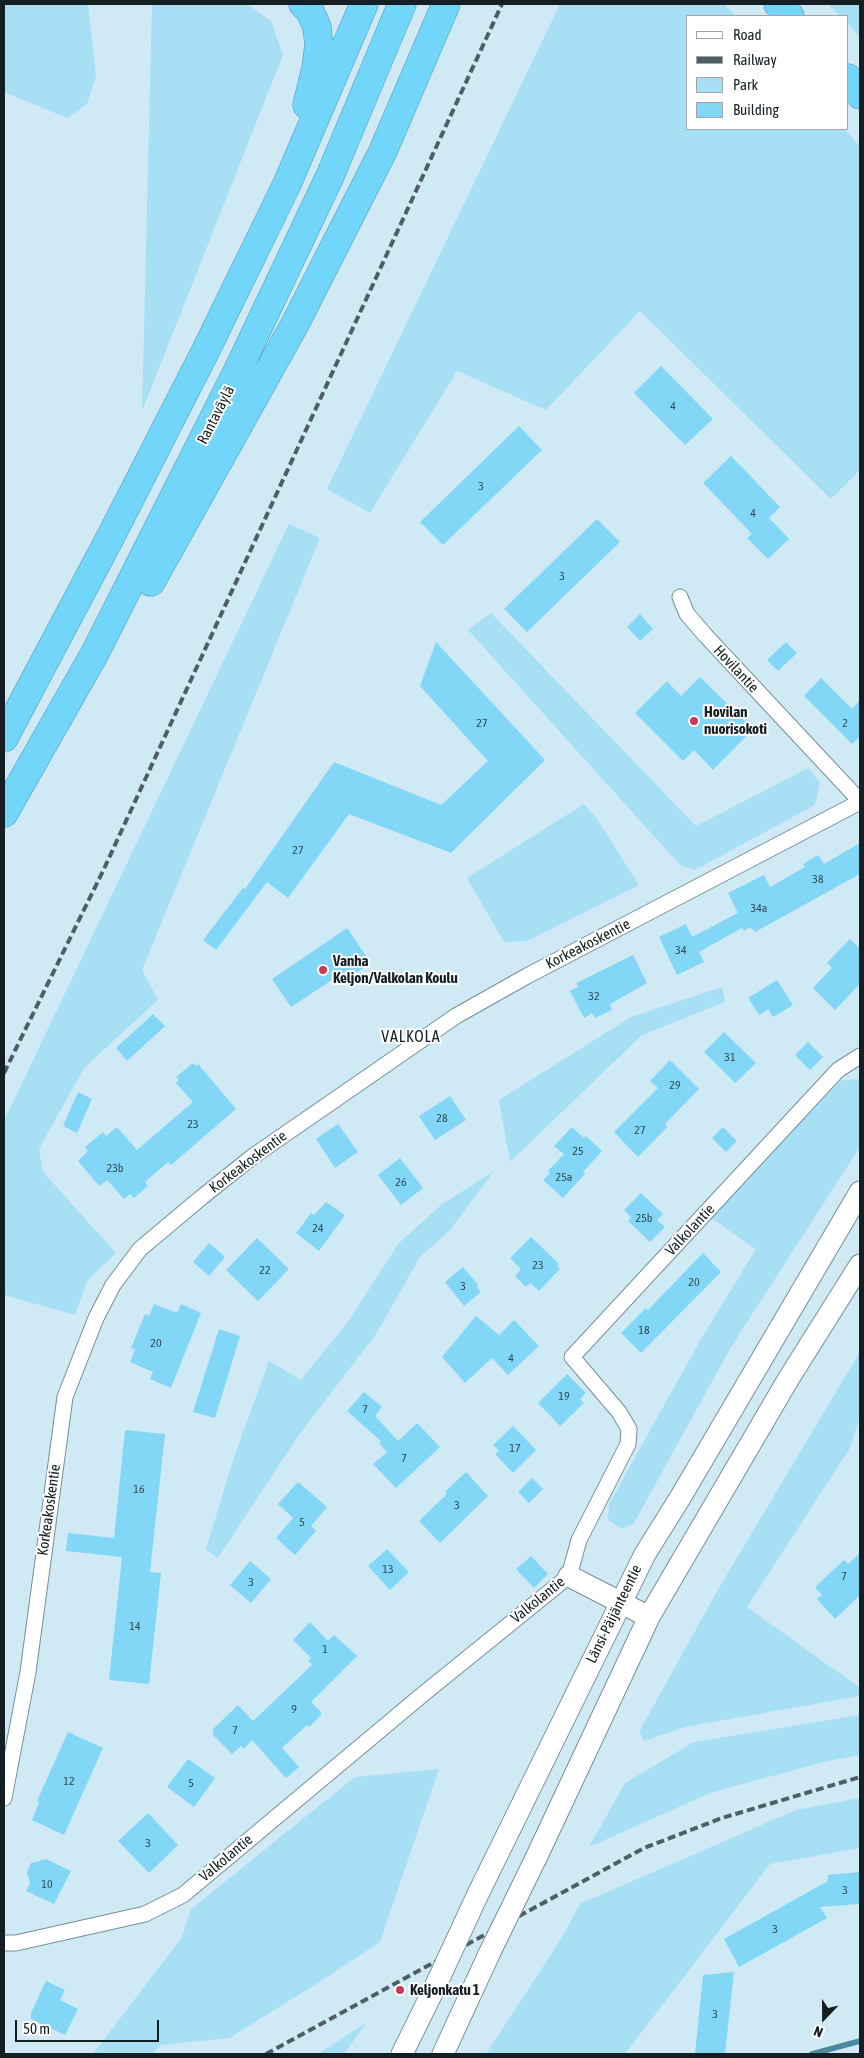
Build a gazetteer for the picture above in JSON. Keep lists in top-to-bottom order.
{
  "streets": {
    "highway": ["Rantaväylä"],
    "main road": ["Länsi-Päijänteentie"],
    "street": ["Hovilantie", "Korkeakoskentie", "Valkolantie"]
  },
  "crossings": [
    ["Hovilantie", "Korkeakoskentie"]
  ],
  "districts": ["VALKOLA"],
  "places": ["Hovilan nuorisokoti", "Vanha Keljon/Valkolan Koulu", "Keljonkatu 1"],
  "house_numbers": [
    "4",
    "3",
    "4",
    "3",
    "27",
    "2",
    "27",
    "38",
    "34a",
    "34",
    "32",
    "31",
    "29",
    "28",
    "23",
    "27",
    "25",
    "23b",
    "25a",
    "26",
    "25b",
    "24",
    "23",
    "22",
    "20",
    "3",
    "18",
    "20",
    "4",
    "19",
    "7",
    "17",
    "7",
    "16",
    "3",
    "5",
    "13",
    "7",
    "3",
    "14",
    "1",
    "9",
    "7",
    "12",
    "5",
    "3",
    "10",
    "3",
    "3",
    "3"
  ],
  "legend": [
    "Road",
    "Railway",
    "Park",
    "Building"
  ],
  "scale_bar": "50 m",
  "north": "bottom"
}
